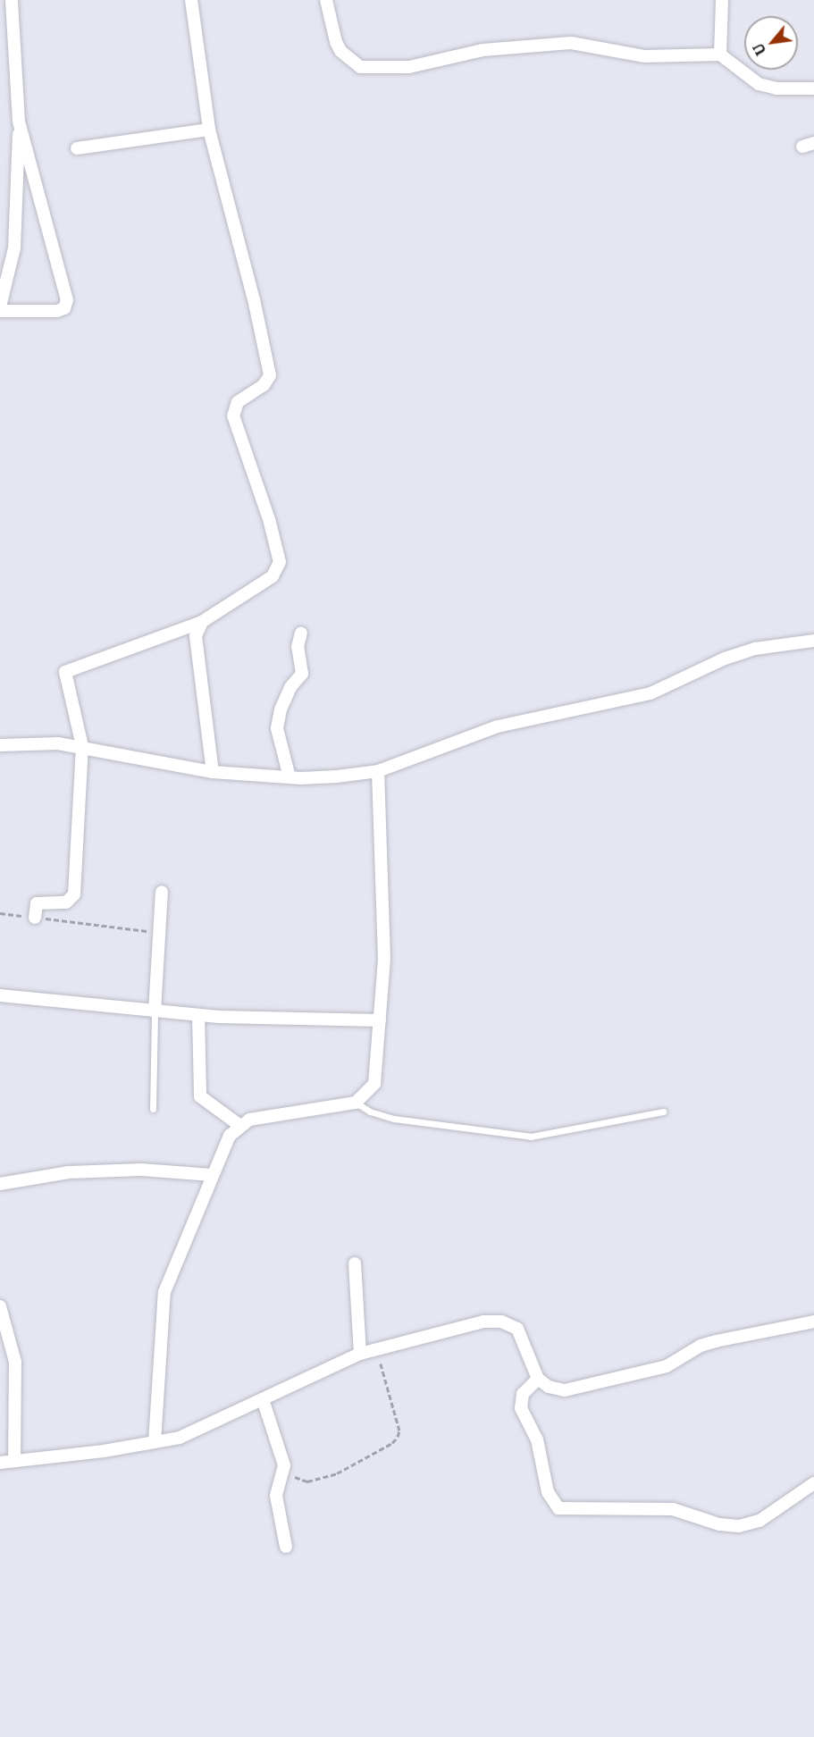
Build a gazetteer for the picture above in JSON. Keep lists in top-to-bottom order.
{
  "north": "bottom left"
}
